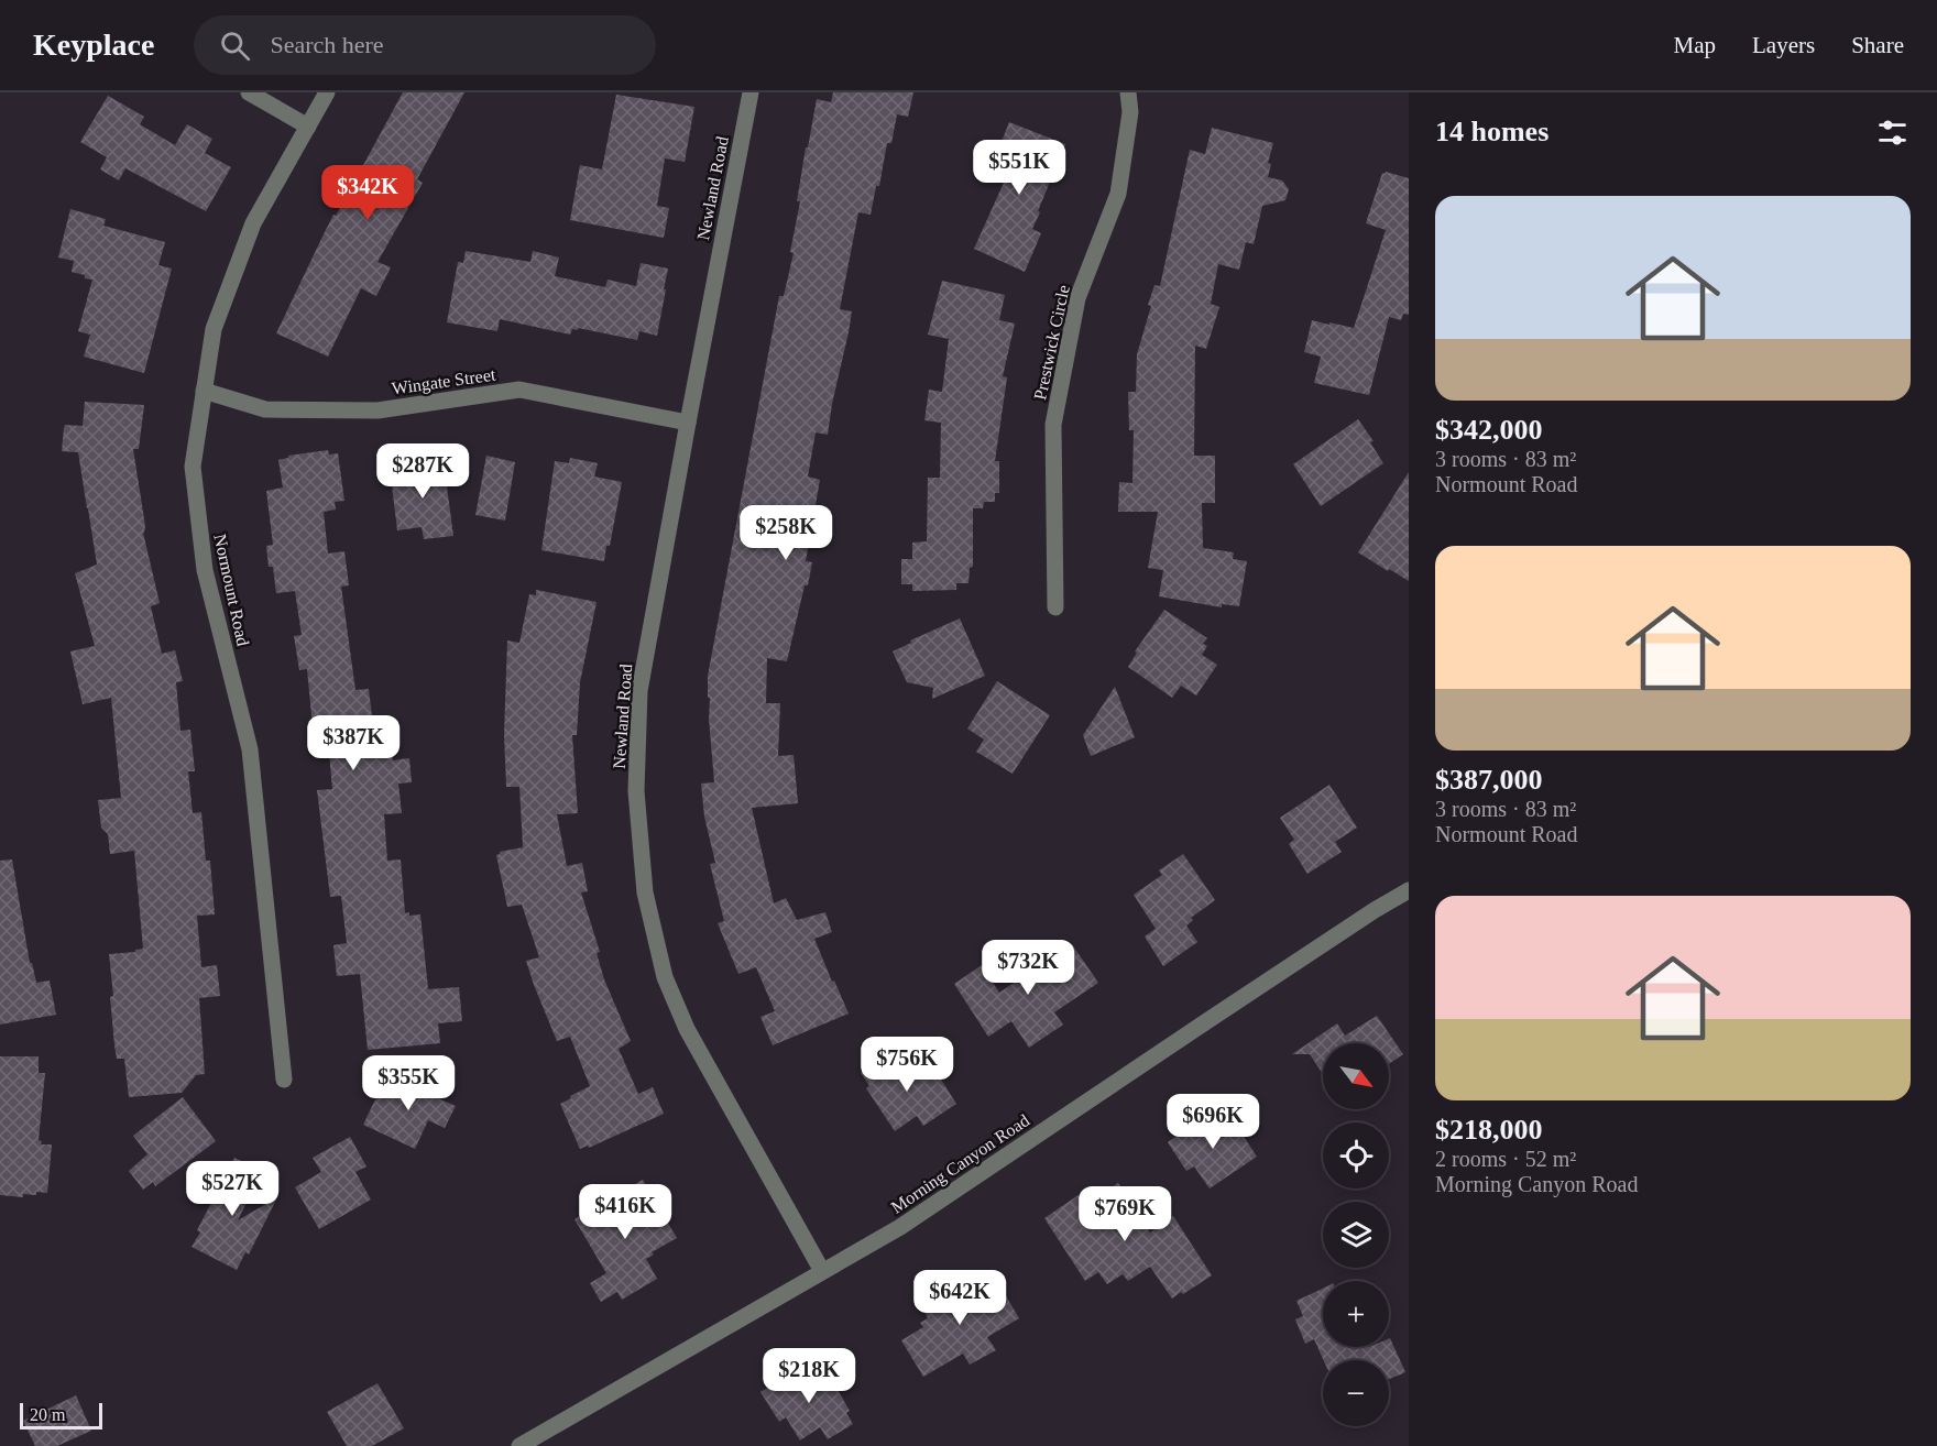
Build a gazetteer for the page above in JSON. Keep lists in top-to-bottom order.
{
  "streets": {
    "street": [
      "Newland Road",
      "Prestwick Circle",
      "Wingate Street",
      "Normount Road",
      "Morning Canyon Road"
    ]
  },
  "crossings": [
    ["Newland Road", "Wingate Street"],
    ["Newland Road", "Morning Canyon Road"],
    ["Wingate Street", "Normount Road"]
  ],
  "scale_bar": "20 m",
  "north": "bottom right",
  "page": {
    "header": "Keyplace",
    "search": "Search here",
    "nav": ["Map", "Layers", "Share"],
    "heading": "14 homes",
    "price": [
      "$551K",
      "$342K",
      "$287K",
      "$258K",
      "$387K",
      "$732K",
      "$756K",
      "$355K",
      "$696K",
      "$527K",
      "$416K",
      "$769K",
      "$642K",
      "$218K"
    ],
    "list": [
      {
        "name": "$342,000",
        "note": "3 rooms · 83 m² · Normount Road"
      },
      {
        "name": "$387,000",
        "note": "3 rooms · 83 m² · Normount Road"
      },
      {
        "name": "$218,000",
        "note": "2 rooms · 52 m² · Morning Canyon Road"
      }
    ],
    "map_buttons": ["+", "−"],
    "scale": "20 m"
  }
}
